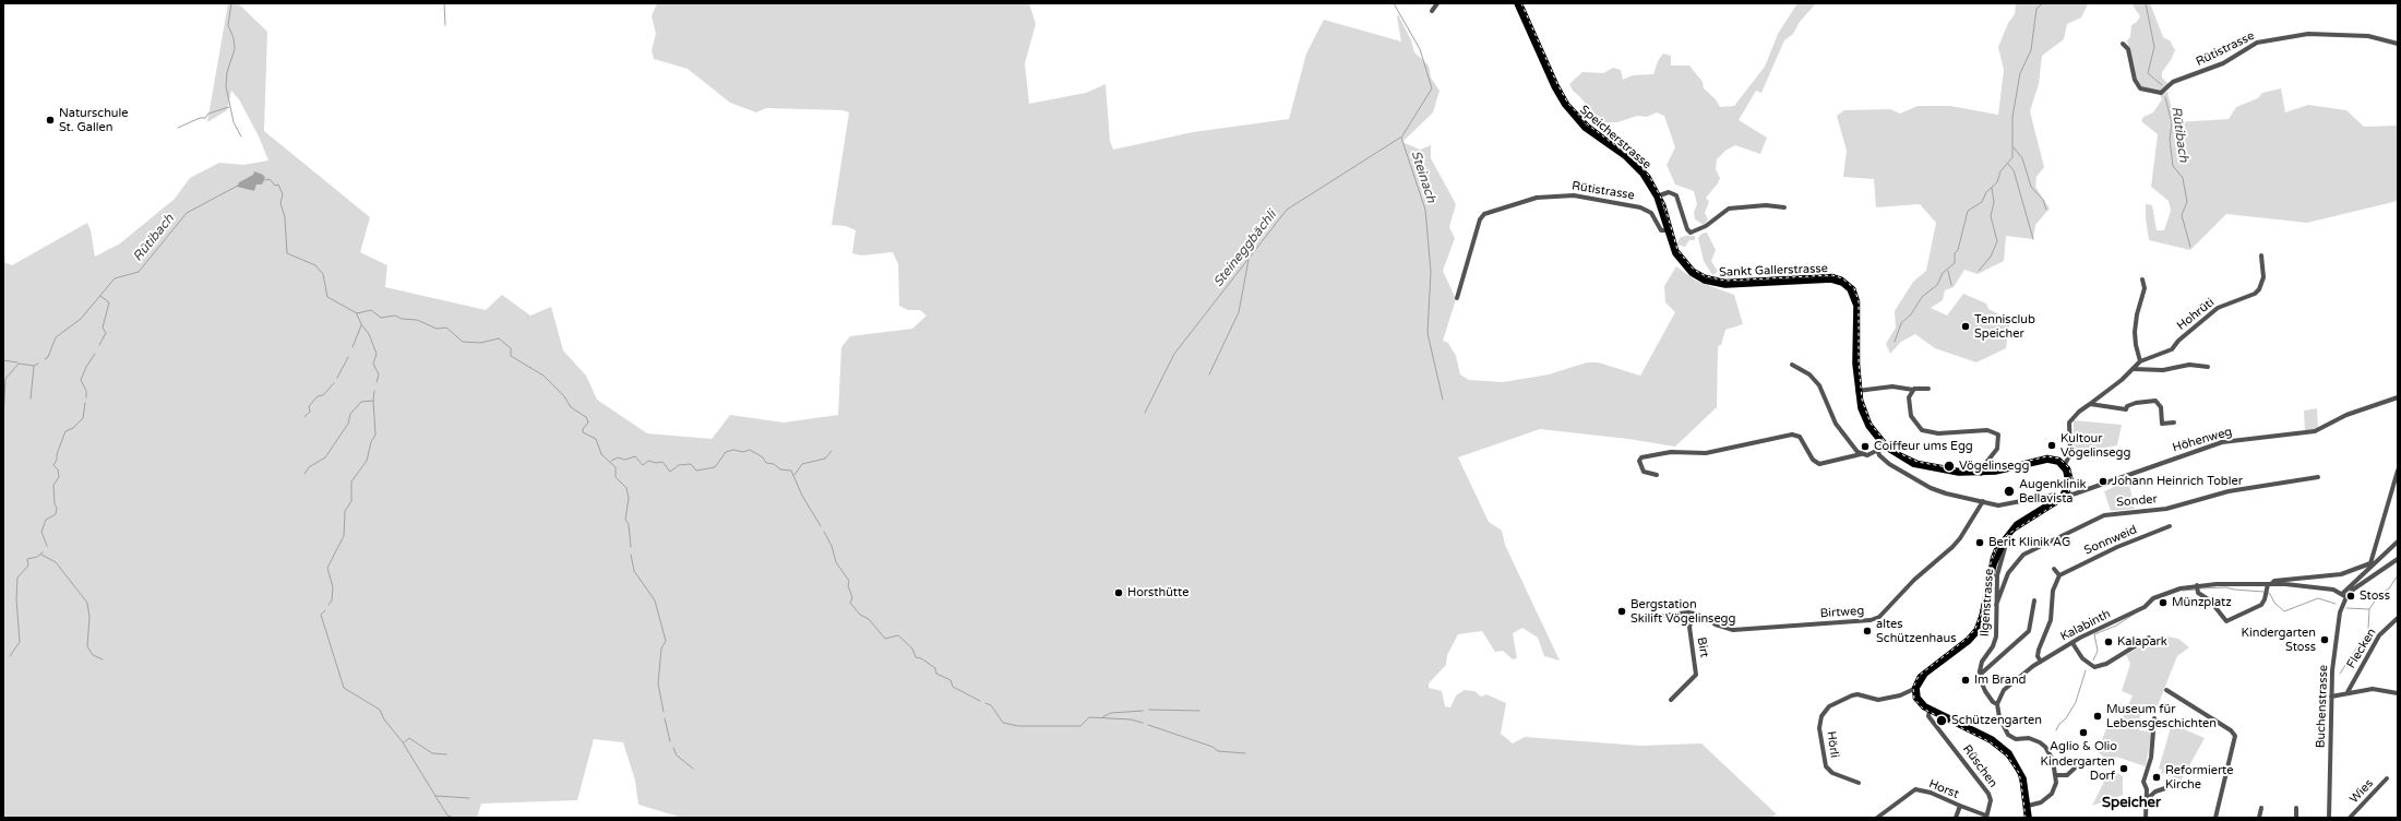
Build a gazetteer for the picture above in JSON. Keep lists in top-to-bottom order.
{
  "streets": {
    "main road": ["Speicherstrasse", "Sankt Gallerstrasse"],
    "street": [
      "Rütistrasse",
      "Hohrüti",
      "Höhenweg",
      "Sonder",
      "Sonnweid",
      "Ilgenstrasse",
      "Birtweg",
      "Kalabinth",
      "Birt",
      "Flecken",
      "Buchenstrasse",
      "Hörli",
      "Rüschen",
      "Horst",
      "Wies"
    ]
  },
  "crossings": [
    ["Rütistrasse", "Speicherstrasse"],
    ["Speicherstrasse", "Sankt Gallerstrasse"],
    ["Sankt Gallerstrasse", "Hohrüti"],
    ["Sonder", "Ilgenstrasse"],
    ["Birtweg", "Birt"],
    ["Kalabinth", "Buchenstrasse"],
    ["Rüschen", "Horst"]
  ],
  "districts": ["Speicher"],
  "water": ["Rütibach", "Steinach", "Steineggbächli"],
  "places": [
    "Naturschule St. Gallen",
    "Tennisclub Speicher",
    "Kultour Vögelinsegg",
    "Coiffeur ums Egg",
    "Vögelinsegg",
    "Johann Heinrich Tobler",
    "Augenklinik Bellavista",
    "Berit Klinik AG",
    "Horsthütte",
    "Stoss",
    "Münzplatz",
    "Bergstation Skilift Vögelinsegg",
    "altes Schützenhaus",
    "Kindergarten Stoss",
    "Kalapark",
    "Im Brand",
    "Museum für Lebensgeschichten",
    "Schützengarten",
    "Aglio & Olio",
    "Kindergarten Dorf",
    "Reformierte Kirche"
  ]
}
